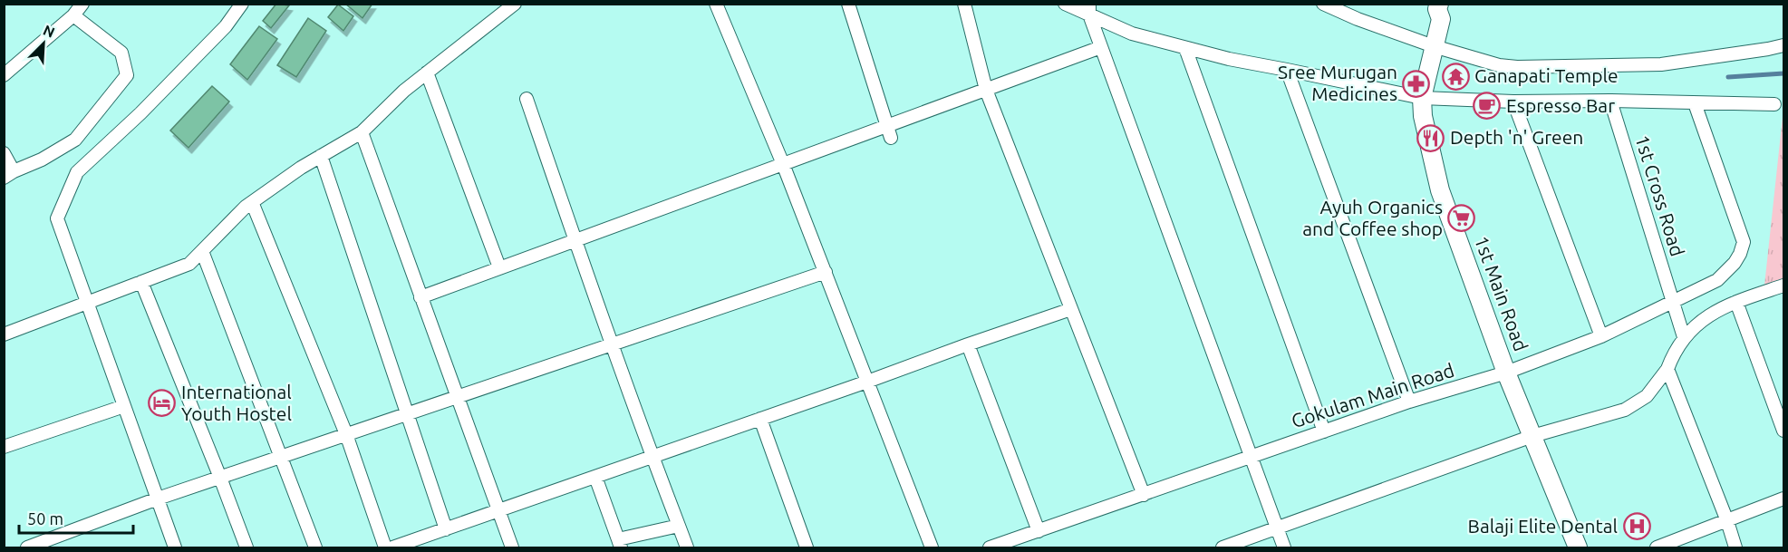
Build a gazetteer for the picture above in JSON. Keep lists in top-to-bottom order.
{
  "streets": {
    "main road": ["1st Main Road"],
    "street": ["1st Cross Road", "Gokulam Main Road"]
  },
  "crossings": [
    ["1st Cross Road", "Gokulam Main Road"],
    ["1st Main Road", "Gokulam Main Road"]
  ],
  "places": {
    "temple": ["Ganapati Temple"],
    "pharmacy": ["Sree Murugan Medicines"],
    "cafe": ["Espresso Bar"],
    "restaurant": ["Depth 'n' Green"],
    "supermarket": ["Ayuh Organics and Coffee shop"],
    "hotel": ["International Youth Hostel"],
    "hospital": ["Balaji Elite Dental"]
  },
  "scale_bar": "50 m",
  "north": "top right"
}
